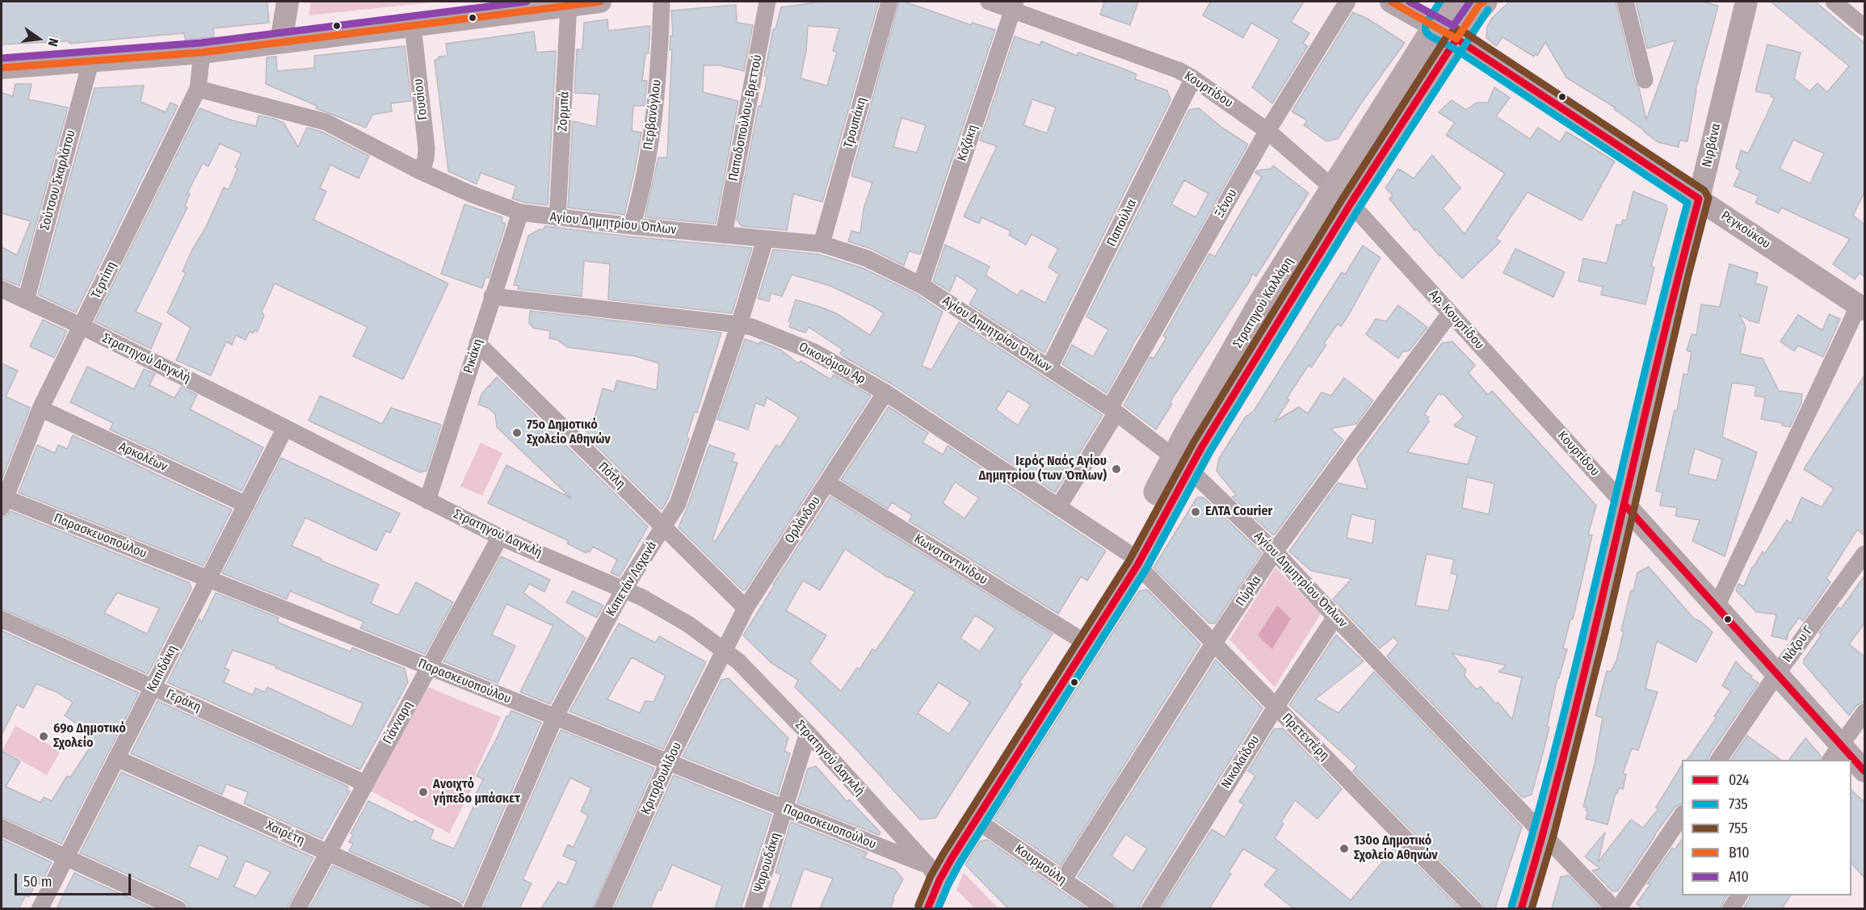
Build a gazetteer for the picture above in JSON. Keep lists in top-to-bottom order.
{
  "streets": {
    "main road": ["Στρατηγού Καλλάρη"],
    "street": [
      "Κουρτίδου",
      "Γουσίου",
      "Ζορμπά",
      "Περβανόγλου",
      "Παπαδοπούλου-Βρεττού",
      "Τρουπάκη",
      "Κοζάκη",
      "Νιρβάνα",
      "Σούτσου Σκαρλάτου",
      "Ξένου",
      "Παπούλια",
      "Αγίου Δημητρίου Όπλων",
      "Ρεγκούκου",
      "Τερτίπη",
      "Αρ. Κουρτίδου",
      "Ρικάκη",
      "Στρατηγού Δαγκλή",
      "Οικονόμου Αρ",
      "Αρκολέων",
      "Πότλη",
      "Ορλάνδου",
      "Παρασκευοπούλου",
      "Κωνσταντινίδου",
      "Καπετάν Λαχανά",
      "Πύρλα",
      "Νάζου Γ",
      "Καπιδάκη",
      "Γεράκη",
      "Γιάνναρη",
      "Πρετεντέρη",
      "Νικολαΐδου",
      "Κριτοβουλίδου",
      "Χαιρέτη",
      "Ψαρουδάκη",
      "Κουρμούλη"
    ]
  },
  "crossings": [
    ["Κουρτίδου", "Κοζάκη"],
    ["Κουρτίδου", "Νιρβάνα"],
    ["Κουρτίδου", "Ξένου"],
    ["Κουρτίδου", "Παπούλια"],
    ["Κουρτίδου", "Στρατηγού Καλλάρη"],
    ["Κουρτίδου", "Αρ. Κουρτίδου"],
    ["Κουρτίδου", "Νάζου Γ"],
    ["Γουσίου", "Αγίου Δημητρίου Όπλων"],
    ["Ζορμπά", "Αγίου Δημητρίου Όπλων"],
    ["Περβανόγλου", "Αγίου Δημητρίου Όπλων"],
    ["Παπαδοπούλου-Βρεττού", "Αγίου Δημητρίου Όπλων"],
    ["Τρουπάκη", "Αγίου Δημητρίου Όπλων"],
    ["Κοζάκη", "Αγίου Δημητρίου Όπλων"],
    ["Νιρβάνα", "Αγίου Δημητρίου Όπλων"],
    ["Νιρβάνα", "Ρεγκούκου"],
    ["Σούτσου Σκαρλάτου", "Στρατηγού Δαγκλή"],
    ["Ξένου", "Αγίου Δημητρίου Όπλων"],
    ["Ξένου", "Οικονόμου Αρ"],
    ["Παπούλια", "Αγίου Δημητρίου Όπλων"],
    ["Αγίου Δημητρίου Όπλων", "Τερτίπη"],
    ["Αγίου Δημητρίου Όπλων", "Στρατηγού Καλλάρη"],
    ["Αγίου Δημητρίου Όπλων", "Ρικάκη"],
    ["Αγίου Δημητρίου Όπλων", "Καπετάν Λαχανά"],
    ["Αγίου Δημητρίου Όπλων", "Πύρλα"],
    ["Αγίου Δημητρίου Όπλων", "Νικολαΐδου"],
    ["Ρεγκούκου", "Στρατηγού Καλλάρη"],
    ["Τερτίπη", "Στρατηγού Δαγκλή"],
    ["Τερτίπη", "Αρκολέων"],
    ["Τερτίπη", "Παρασκευοπούλου"],
    ["Στρατηγού Καλλάρη", "Στρατηγού Δαγκλή"],
    ["Στρατηγού Καλλάρη", "Οικονόμου Αρ"],
    ["Στρατηγού Καλλάρη", "Παρασκευοπούλου"],
    ["Στρατηγού Καλλάρη", "Κωνσταντινίδου"],
    ["Στρατηγού Καλλάρη", "Πρετεντέρη"],
    ["Στρατηγού Καλλάρη", "Κουρμούλη"],
    ["Αρ. Κουρτίδου", "Πύρλα"],
    ["Ρικάκη", "Στρατηγού Δαγκλή"],
    ["Ρικάκη", "Οικονόμου Αρ"],
    ["Ρικάκη", "Πότλη"],
    ["Στρατηγού Δαγκλή", "Ορλάνδου"],
    ["Στρατηγού Δαγκλή", "Παρασκευοπούλου"],
    ["Στρατηγού Δαγκλή", "Καπετάν Λαχανά"],
    ["Στρατηγού Δαγκλή", "Καπιδάκη"],
    ["Στρατηγού Δαγκλή", "Γιάνναρη"],
    ["Στρατηγού Δαγκλή", "Κριτοβουλίδου"],
    ["Στρατηγού Δαγκλή", "Ψαρουδάκη"],
    ["Οικονόμου Αρ", "Ορλάνδου"],
    ["Οικονόμου Αρ", "Καπετάν Λαχανά"],
    ["Οικονόμου Αρ", "Πρετεντέρη"],
    ["Αρκολέων", "Καπιδάκη"],
    ["Πότλη", "Ορλάνδου"],
    ["Πότλη", "Καπετάν Λαχανά"],
    ["Ορλάνδου", "Κωνσταντινίδου"],
    ["Ορλάνδου", "Κριτοβουλίδου"],
    ["Παρασκευοπούλου", "Καπετάν Λαχανά"],
    ["Παρασκευοπούλου", "Καπιδάκη"],
    ["Παρασκευοπούλου", "Γιάνναρη"],
    ["Παρασκευοπούλου", "Κριτοβουλίδου"],
    ["Παρασκευοπούλου", "Ψαρουδάκη"],
    ["Πύρλα", "Πρετεντέρη"],
    ["Πύρλα", "Κουρμούλη"],
    ["Καπιδάκη", "Γεράκη"],
    ["Καπιδάκη", "Χαιρέτη"],
    ["Γεράκη", "Γιάνναρη"],
    ["Γιάνναρη", "Χαιρέτη"],
    ["Πρετεντέρη", "Νικολαΐδου"]
  ],
  "places": [
    "75ο Δημοτικό Σχολείο Αθηνών",
    "Ιερός Ναός Αγίου Δημητρίου (των Όπλων)",
    "ΕΛΤΑ Courier",
    "69ο Δημοτικό Σχολείο",
    "Ανοιχτό γήπεδο μπάσκετ",
    "130ο Δημοτικό Σχολείο Αθηνών"
  ],
  "lines": [
    "transit line 735",
    "transit line Β10",
    "transit line Α10",
    "transit line 755",
    "transit line 024"
  ],
  "legend": [
    "024",
    "735",
    "755",
    "Β10",
    "Α10"
  ],
  "scale_bar": "50 m",
  "north": "right"
}
